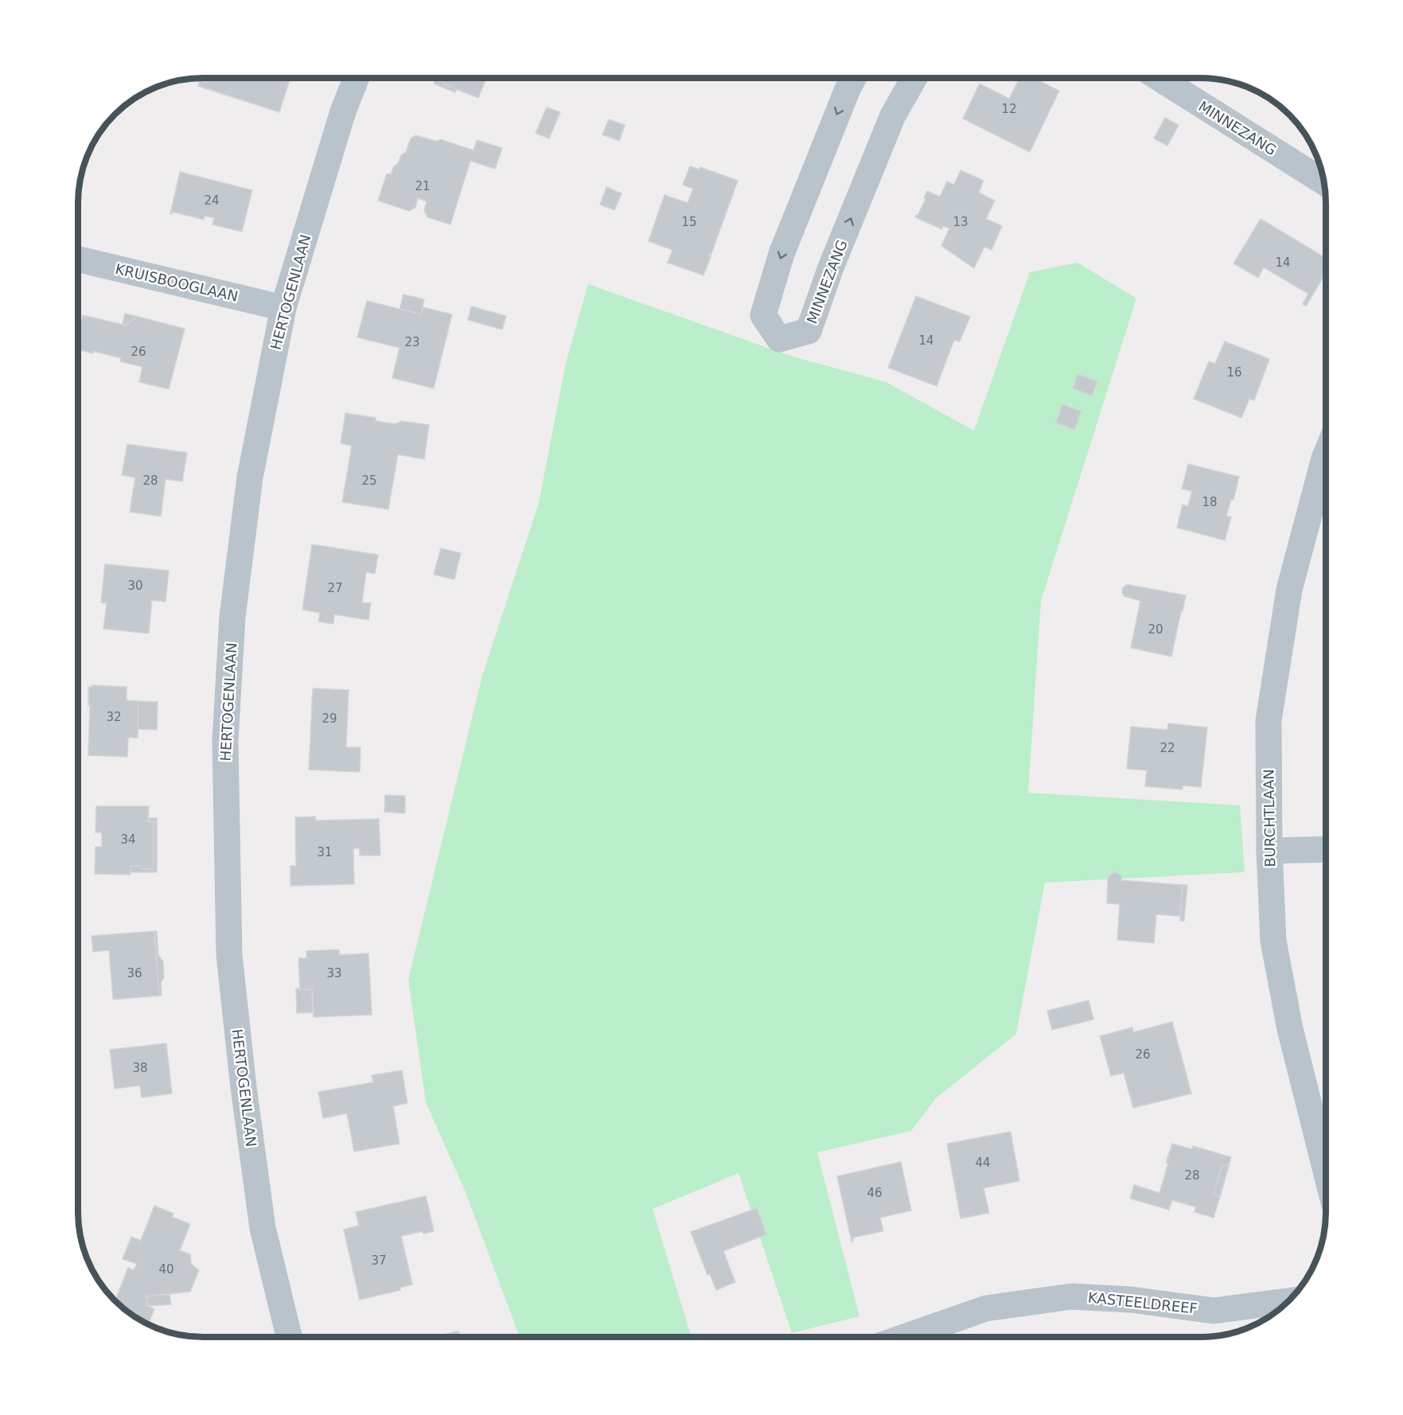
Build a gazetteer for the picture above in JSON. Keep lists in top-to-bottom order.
{
  "streets": {
    "street": [
      "MINNEZANG",
      "KRUISBOOGLAAN",
      "HERTOGENLAAN",
      "BURCHTLAAN",
      "KASTEELDREEF"
    ]
  },
  "crossings": [
    ["KRUISBOOGLAAN", "HERTOGENLAAN"]
  ],
  "house_numbers": [
    "12",
    "21",
    "24",
    "15",
    "13",
    "14",
    "14",
    "23",
    "26",
    "16",
    "28",
    "25",
    "18",
    "30",
    "27",
    "20",
    "32",
    "29",
    "22",
    "34",
    "31",
    "36",
    "33",
    "26",
    "38",
    "44",
    "28",
    "46",
    "37",
    "40"
  ]
}
